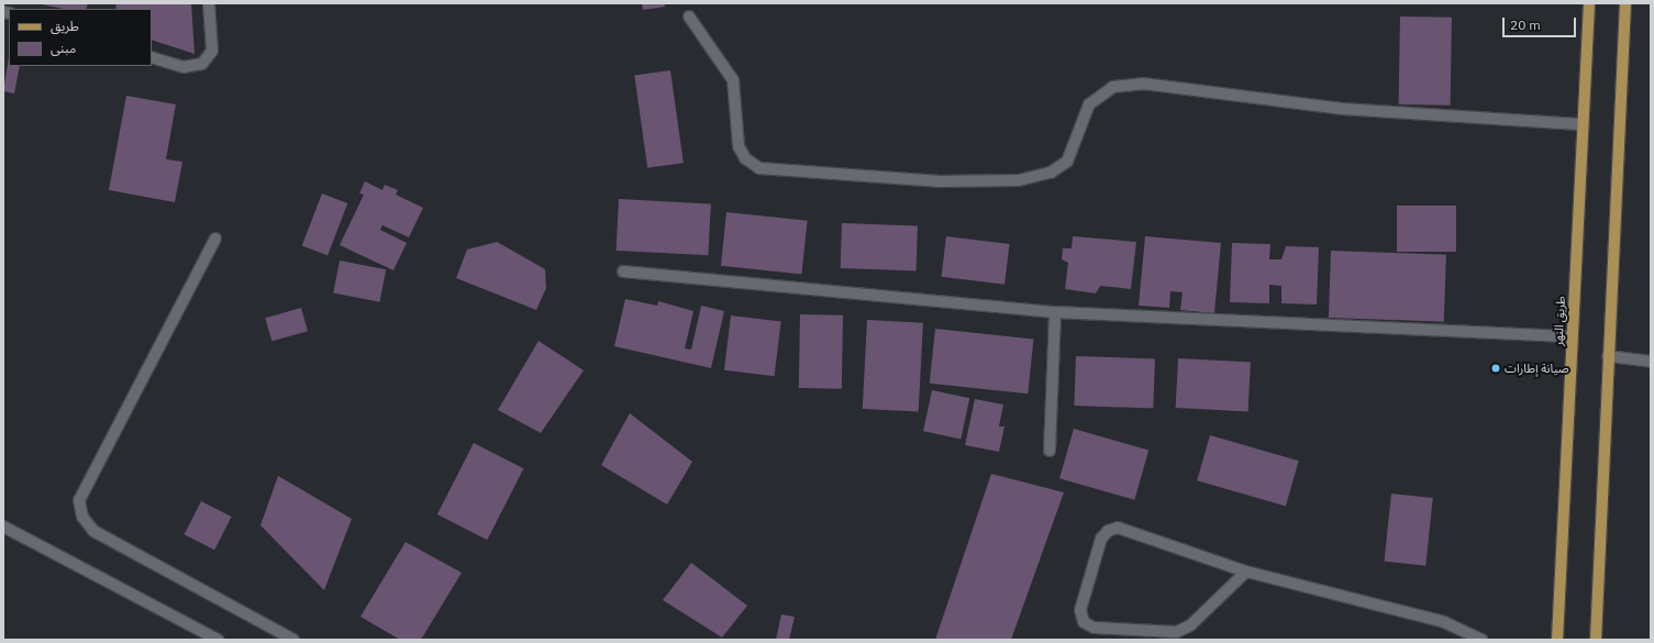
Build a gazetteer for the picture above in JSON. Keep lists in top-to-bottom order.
{
  "streets": {
    "main road": ["طريق النهر"]
  },
  "places": ["صيانة إطارات"],
  "legend": ["طريق", "مبنى"],
  "scale_bar": "20 m"
}
